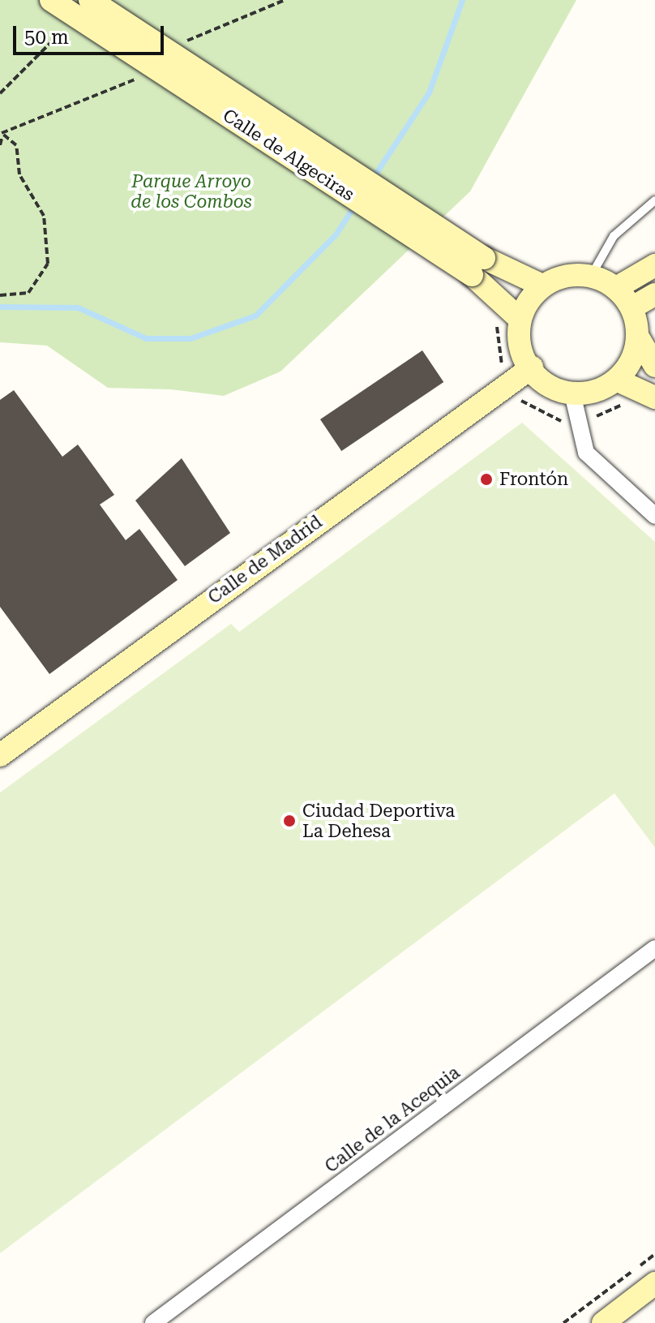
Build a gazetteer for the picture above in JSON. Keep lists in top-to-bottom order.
{
  "streets": {
    "street": ["Calle de Algeciras", "Calle de Madrid", "Calle de la Acequia"]
  },
  "crossings": [
    ["Calle de Algeciras", "Calle de Madrid"]
  ],
  "parks": ["Parque Arroyo de los Combos"],
  "places": ["Frontón", "Ciudad Deportiva La Dehesa"],
  "scale_bar": "50 m"
}
